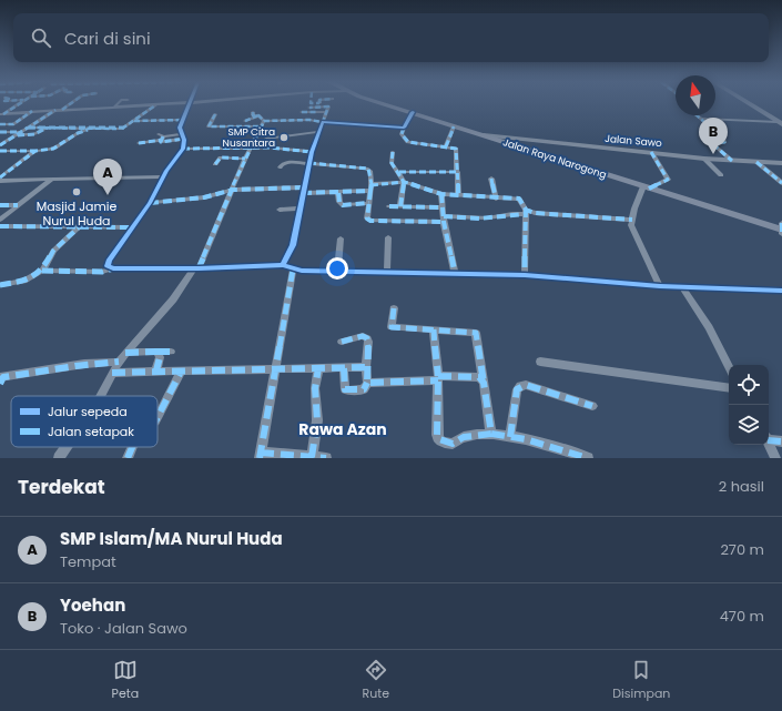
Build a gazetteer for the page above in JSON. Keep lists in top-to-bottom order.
{
  "streets": {
    "main road": ["Jalan Sawo", "Jalan Raya Narogong"]
  },
  "crossings": [
    ["Jalan Sawo", "Jalan Raya Narogong"]
  ],
  "districts": ["Rawa Azan"],
  "places": ["SMP Citra Nusantara", "Masjid Jamie Nurul Huda"],
  "legend": ["Jalur sepeda", "Jalan setapak"],
  "north": "top",
  "page": {
    "search": "Cari di sini",
    "pins": ["B", "A"],
    "heading": ["Terdekat", "2 hasil"],
    "list": [
      {
        "mark": "A",
        "name": "SMP Islam/MA Nurul Huda",
        "note": "Tempat",
        "value": "270 m"
      },
      {
        "mark": "B",
        "name": "Yoehan",
        "note": "Toko · Jalan Sawo",
        "value": "470 m"
      }
    ],
    "nav": ["Peta", "Rute", "Disimpan"]
  }
}
